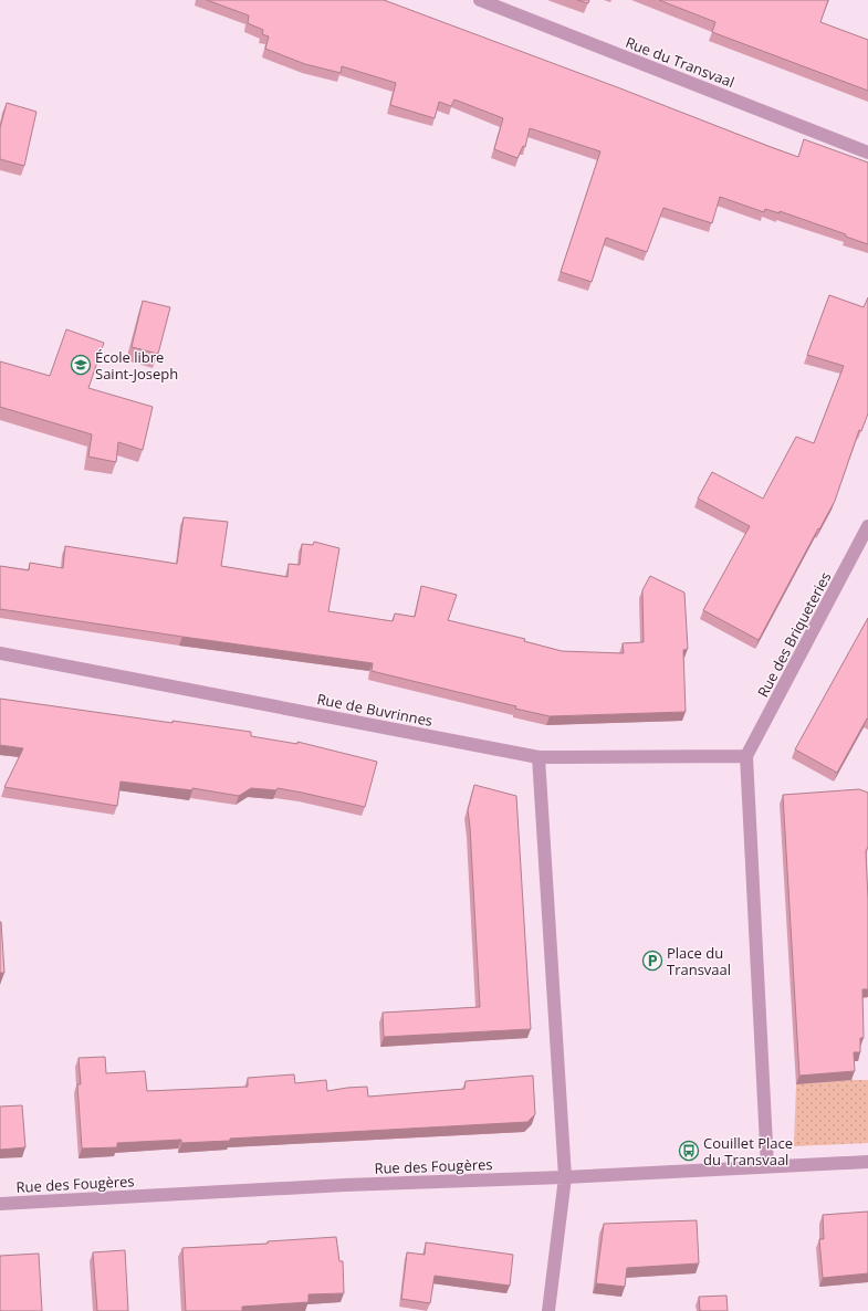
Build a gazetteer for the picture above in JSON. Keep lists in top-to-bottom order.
{
  "streets": {
    "street": [
      "Rue du Transvaal",
      "Rue des Briqueteries",
      "Rue de Buvrinnes",
      "Rue des Fougères"
    ]
  },
  "crossings": [
    ["Rue des Briqueteries", "Rue de Buvrinnes"]
  ],
  "places": {
    "school or university": ["École libre Saint-Joseph"],
    "parking": ["Place du Transvaal"],
    "bus stop": ["Couillet Place du Transvaal"]
  }
}
